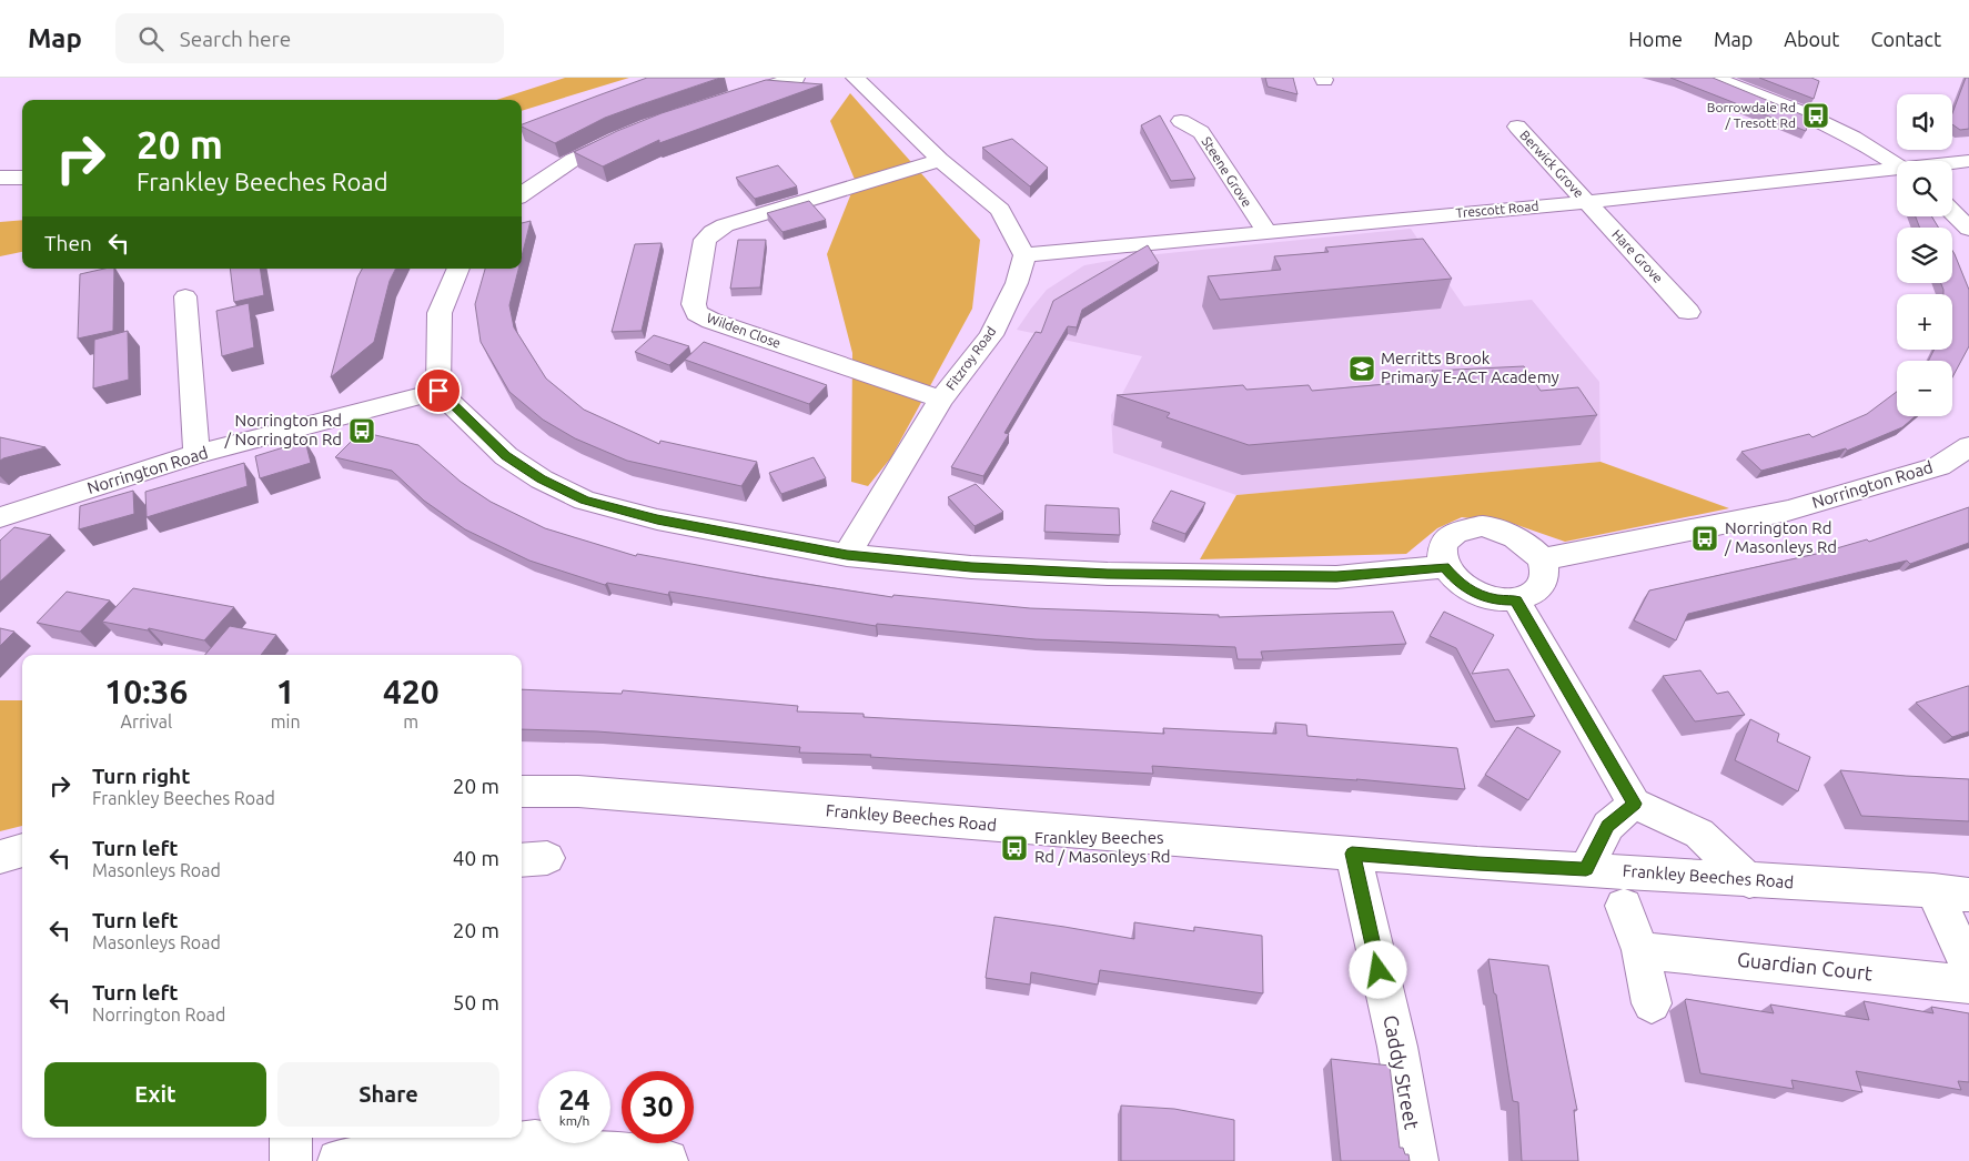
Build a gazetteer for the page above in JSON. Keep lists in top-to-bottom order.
{
  "streets": {
    "street": [
      "Berwick Grove",
      "Steene Grove",
      "Trescott Road",
      "Hare Grove",
      "Wilden Close",
      "Fitzroy Road",
      "Norrington Road",
      "Frankley Beeches Road",
      "Guardian Court",
      "Caddy Street"
    ]
  },
  "crossings": [
    ["Berwick Grove", "Trescott Road"],
    ["Berwick Grove", "Hare Grove"],
    ["Steene Grove", "Trescott Road"],
    ["Trescott Road", "Hare Grove"],
    ["Trescott Road", "Fitzroy Road"],
    ["Wilden Close", "Fitzroy Road"],
    ["Frankley Beeches Road", "Caddy Street"]
  ],
  "places": {
    "bus stop": [
      "Borrowdale Rd / Tresott Rd",
      "Norrington Rd / Norrington Rd",
      "Norrington Rd / Masonleys Rd",
      "Frankley Beeches Rd / Masonleys Rd"
    ],
    "school or university": ["Merritts Brook Primary E-ACT Academy"]
  },
  "page": {
    "header": "Map",
    "search": "Search here",
    "nav": [
      "Home",
      "Map",
      "About",
      "Contact"
    ],
    "map_buttons": ["+", "−"],
    "turn": ["20 m", "Frankley Beeches Road"],
    "then": "Then",
    "eta": [
      "10:36",
      "Arrival",
      "1",
      "min",
      "420",
      "m"
    ],
    "list": [
      {
        "name": "Turn right",
        "note": "Frankley Beeches Road",
        "value": "20 m"
      },
      {
        "name": "Turn left",
        "note": "Masonleys Road",
        "value": "40 m"
      },
      {
        "name": "Turn left",
        "note": "Masonleys Road",
        "value": "20 m"
      },
      {
        "name": "Turn left",
        "note": "Norrington Road",
        "value": "50 m"
      }
    ],
    "buttons": ["Exit", "Share"],
    "speed": "24 km/h",
    "limit": "30"
  }
}
